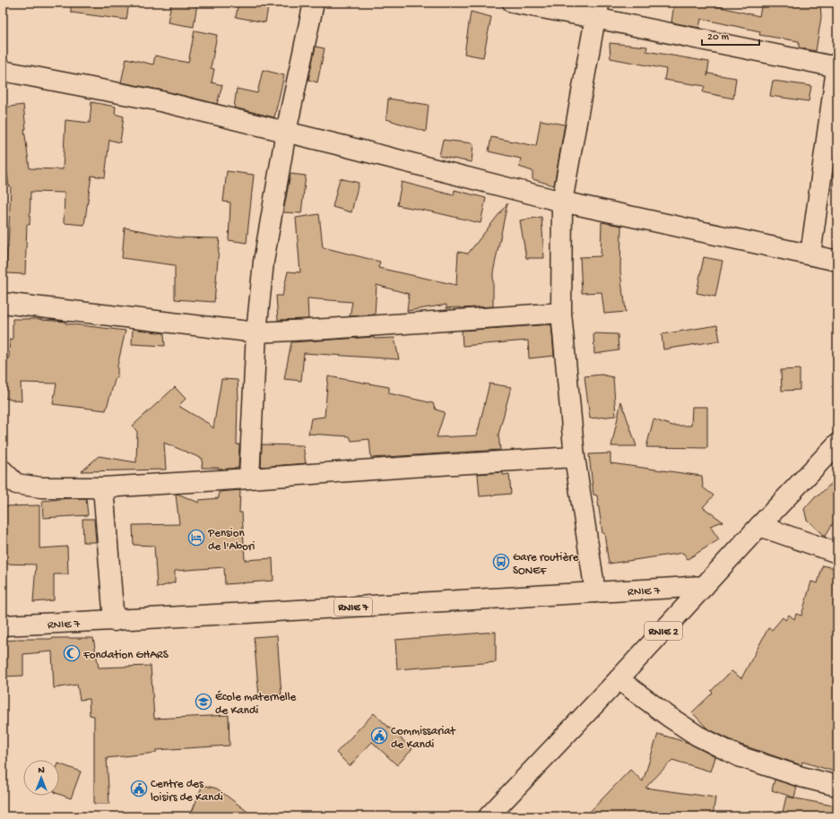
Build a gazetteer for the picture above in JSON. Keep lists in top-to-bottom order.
{
  "streets": {
    "street": ["RNIE 7", "RNIE 2"]
  },
  "crossings": [
    ["RNIE 7", "RNIE 2"]
  ],
  "places": {
    "hotel": ["Pension de l'Abori"],
    "bus stop": ["Gare routière SONEF"],
    "mosque": ["Fondation GHARS"],
    "school or university": ["École maternelle de Kandi"],
    "public building": ["Commissariat de Kandi", "Centre des loisirs de Kandi"]
  },
  "scale_bar": "20 m",
  "north": "top"
}
